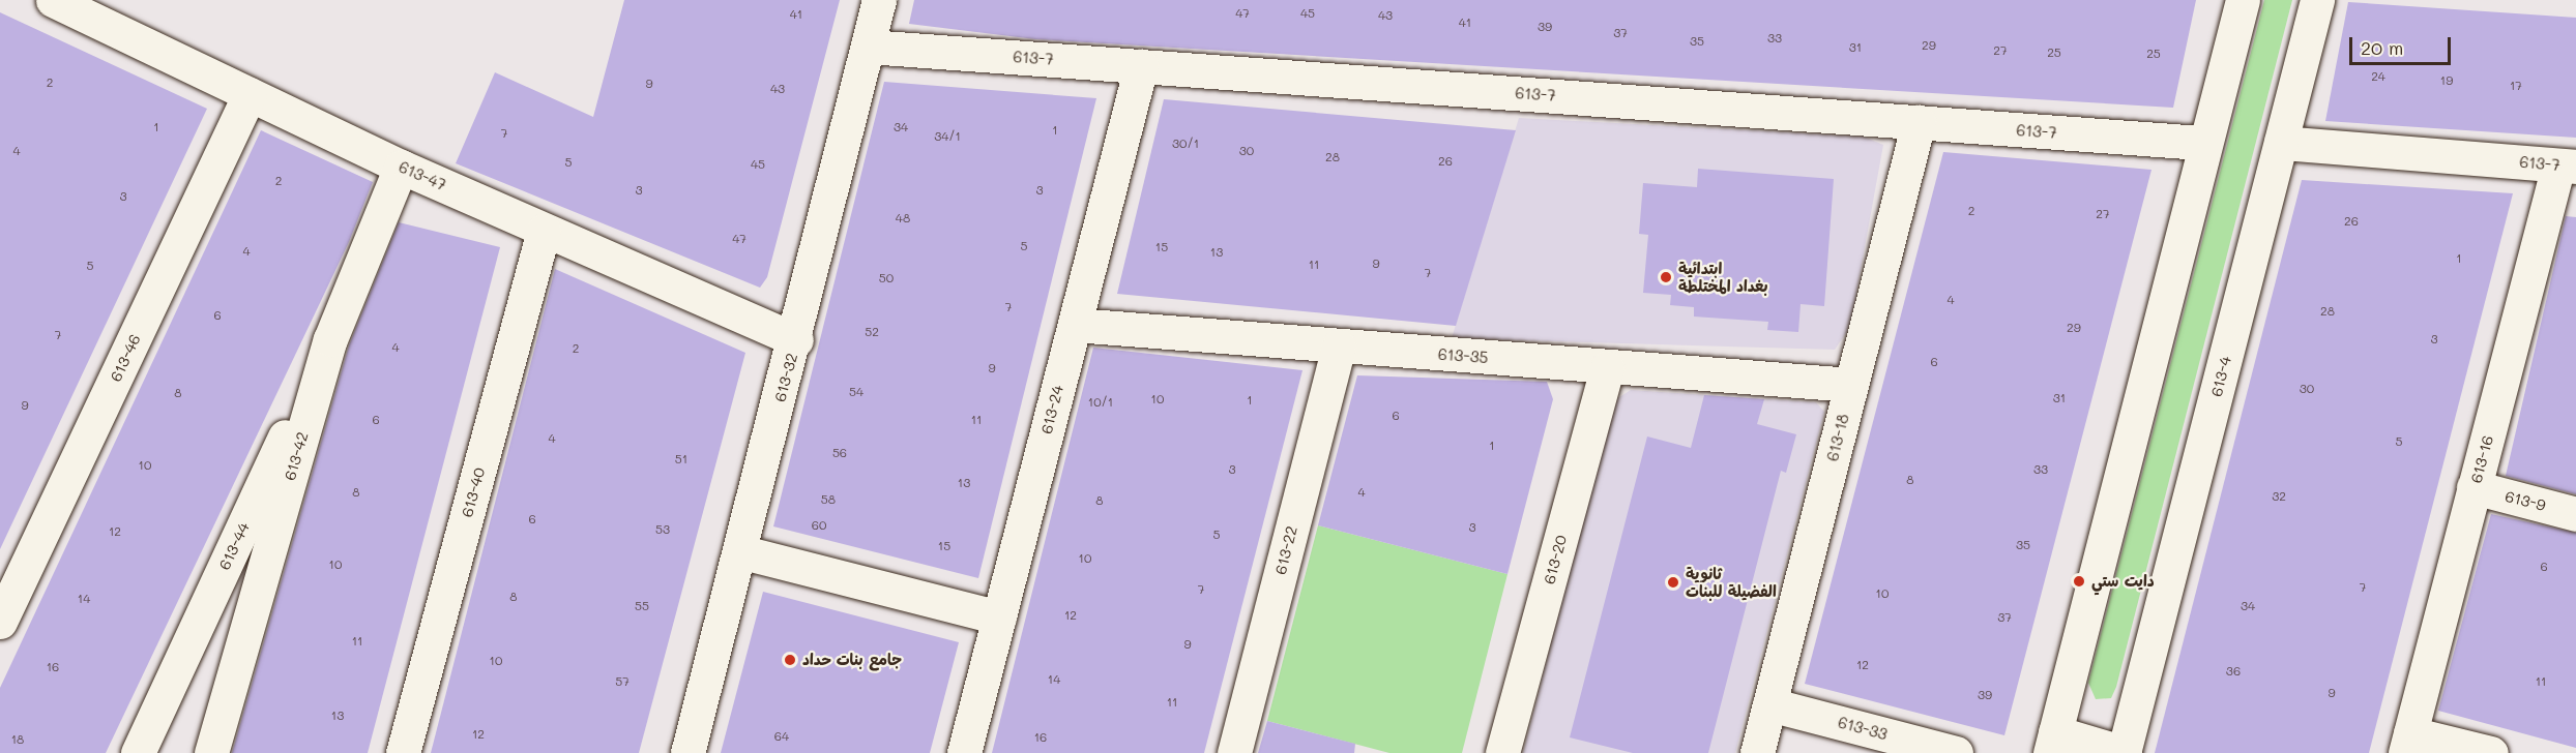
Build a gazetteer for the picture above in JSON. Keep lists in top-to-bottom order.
{
  "streets": {
    "street": [
      "613-7",
      "613-47",
      "613-35",
      "613-46",
      "613-4",
      "613-32",
      "613-24",
      "613-18",
      "613-42",
      "613-16",
      "613-40",
      "613-9",
      "613-44",
      "613-22",
      "613-20",
      "613-33"
    ]
  },
  "crossings": [
    ["613-7", "613-4"],
    ["613-7", "613-32"],
    ["613-7", "613-24"],
    ["613-7", "613-18"],
    ["613-7", "613-16"],
    ["613-47", "613-46"],
    ["613-47", "613-32"],
    ["613-47", "613-42"],
    ["613-47", "613-40"],
    ["613-35", "613-24"],
    ["613-35", "613-18"],
    ["613-35", "613-22"],
    ["613-35", "613-20"],
    ["613-18", "613-33"],
    ["613-42", "613-44"],
    ["613-16", "613-9"]
  ],
  "places": [
    "ابتدائية بغداد المختلطة",
    "دايت ستي",
    "ثانوية الفضيلة للبنات",
    "جامع بنات حداد"
  ],
  "house_numbers": [
    "47",
    "45",
    "41",
    "43",
    "41",
    "39",
    "37",
    "33",
    "35",
    "29",
    "31",
    "27",
    "25",
    "25",
    "24",
    "19",
    "2",
    "9",
    "17",
    "43",
    "1",
    "34",
    "1",
    "7",
    "34/1",
    "30/1",
    "4",
    "30",
    "28",
    "26",
    "5",
    "45",
    "2",
    "3",
    "3",
    "3",
    "2",
    "27",
    "48",
    "26",
    "47",
    "5",
    "15",
    "4",
    "13",
    "1",
    "9",
    "11",
    "5",
    "7",
    "50",
    "4",
    "7",
    "28",
    "6",
    "29",
    "52",
    "7",
    "3",
    "4",
    "2",
    "6",
    "9",
    "30",
    "54",
    "8",
    "31",
    "10",
    "1",
    "10/1",
    "9",
    "6",
    "6",
    "11",
    "4",
    "5",
    "1",
    "56",
    "51",
    "10",
    "3",
    "33",
    "8",
    "13",
    "8",
    "4",
    "32",
    "58",
    "8",
    "6",
    "60",
    "3",
    "53",
    "12",
    "5",
    "35",
    "15",
    "10",
    "10",
    "6",
    "7",
    "7",
    "10",
    "8",
    "14",
    "55",
    "34",
    "12",
    "37",
    "11",
    "9",
    "10",
    "12",
    "16",
    "36",
    "14",
    "57",
    "11",
    "9",
    "39",
    "11",
    "13",
    "12",
    "64",
    "16",
    "18"
  ],
  "scale_bar": "20 m"
}
